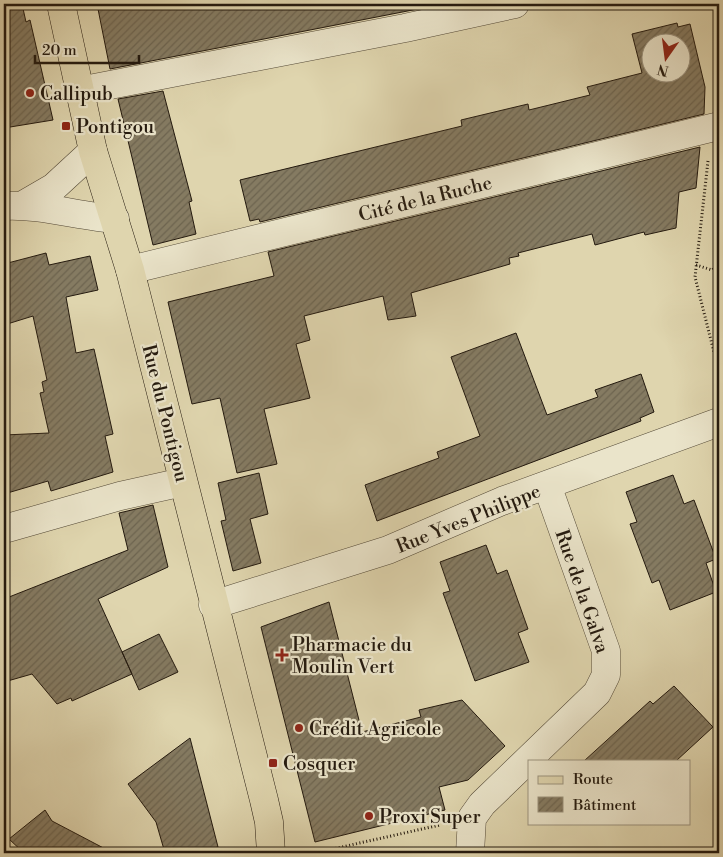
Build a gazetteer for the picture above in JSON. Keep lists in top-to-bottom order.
{
  "streets": {
    "main road": ["Rue du Pontigou"],
    "street": ["Cité de la Ruche", "Rue Yves Philippe", "Rue de la Galva"]
  },
  "crossings": [
    ["Cité de la Ruche", "Rue du Pontigou"],
    ["Rue du Pontigou", "Rue Yves Philippe"],
    ["Rue Yves Philippe", "Rue de la Galva"]
  ],
  "places": {
    "other": ["Callipub", "Crédit Agricole", "Proxi Super"],
    "transit": ["Pontigou", "Cosquer"],
    "health": ["Pharmacie du Moulin Vert"]
  },
  "legend": ["Route", "Bâtiment"],
  "scale_bar": "20 m",
  "north": "bottom"
}
